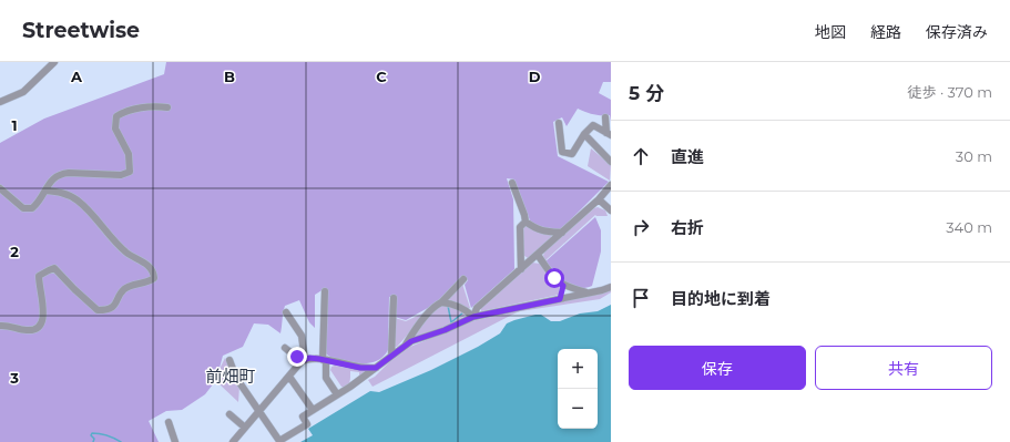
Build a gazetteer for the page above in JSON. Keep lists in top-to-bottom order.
{
  "districts": ["前畑町"],
  "page": {
    "header": "Streetwise",
    "nav": ["地図", "経路", "保存済み"],
    "heading": ["5 分", "徒歩 · 370 m"],
    "list": [
      ["直進", "30 m"],
      ["右折", "340 m"],
      "目的地に到着"
    ],
    "buttons": ["保存", "共有"],
    "map_buttons": ["+", "−"]
  },
  "grid": {
    "columns": [
      "A",
      "B",
      "C",
      "D"
    ],
    "rows": ["1", "2", "3"]
  }
}
